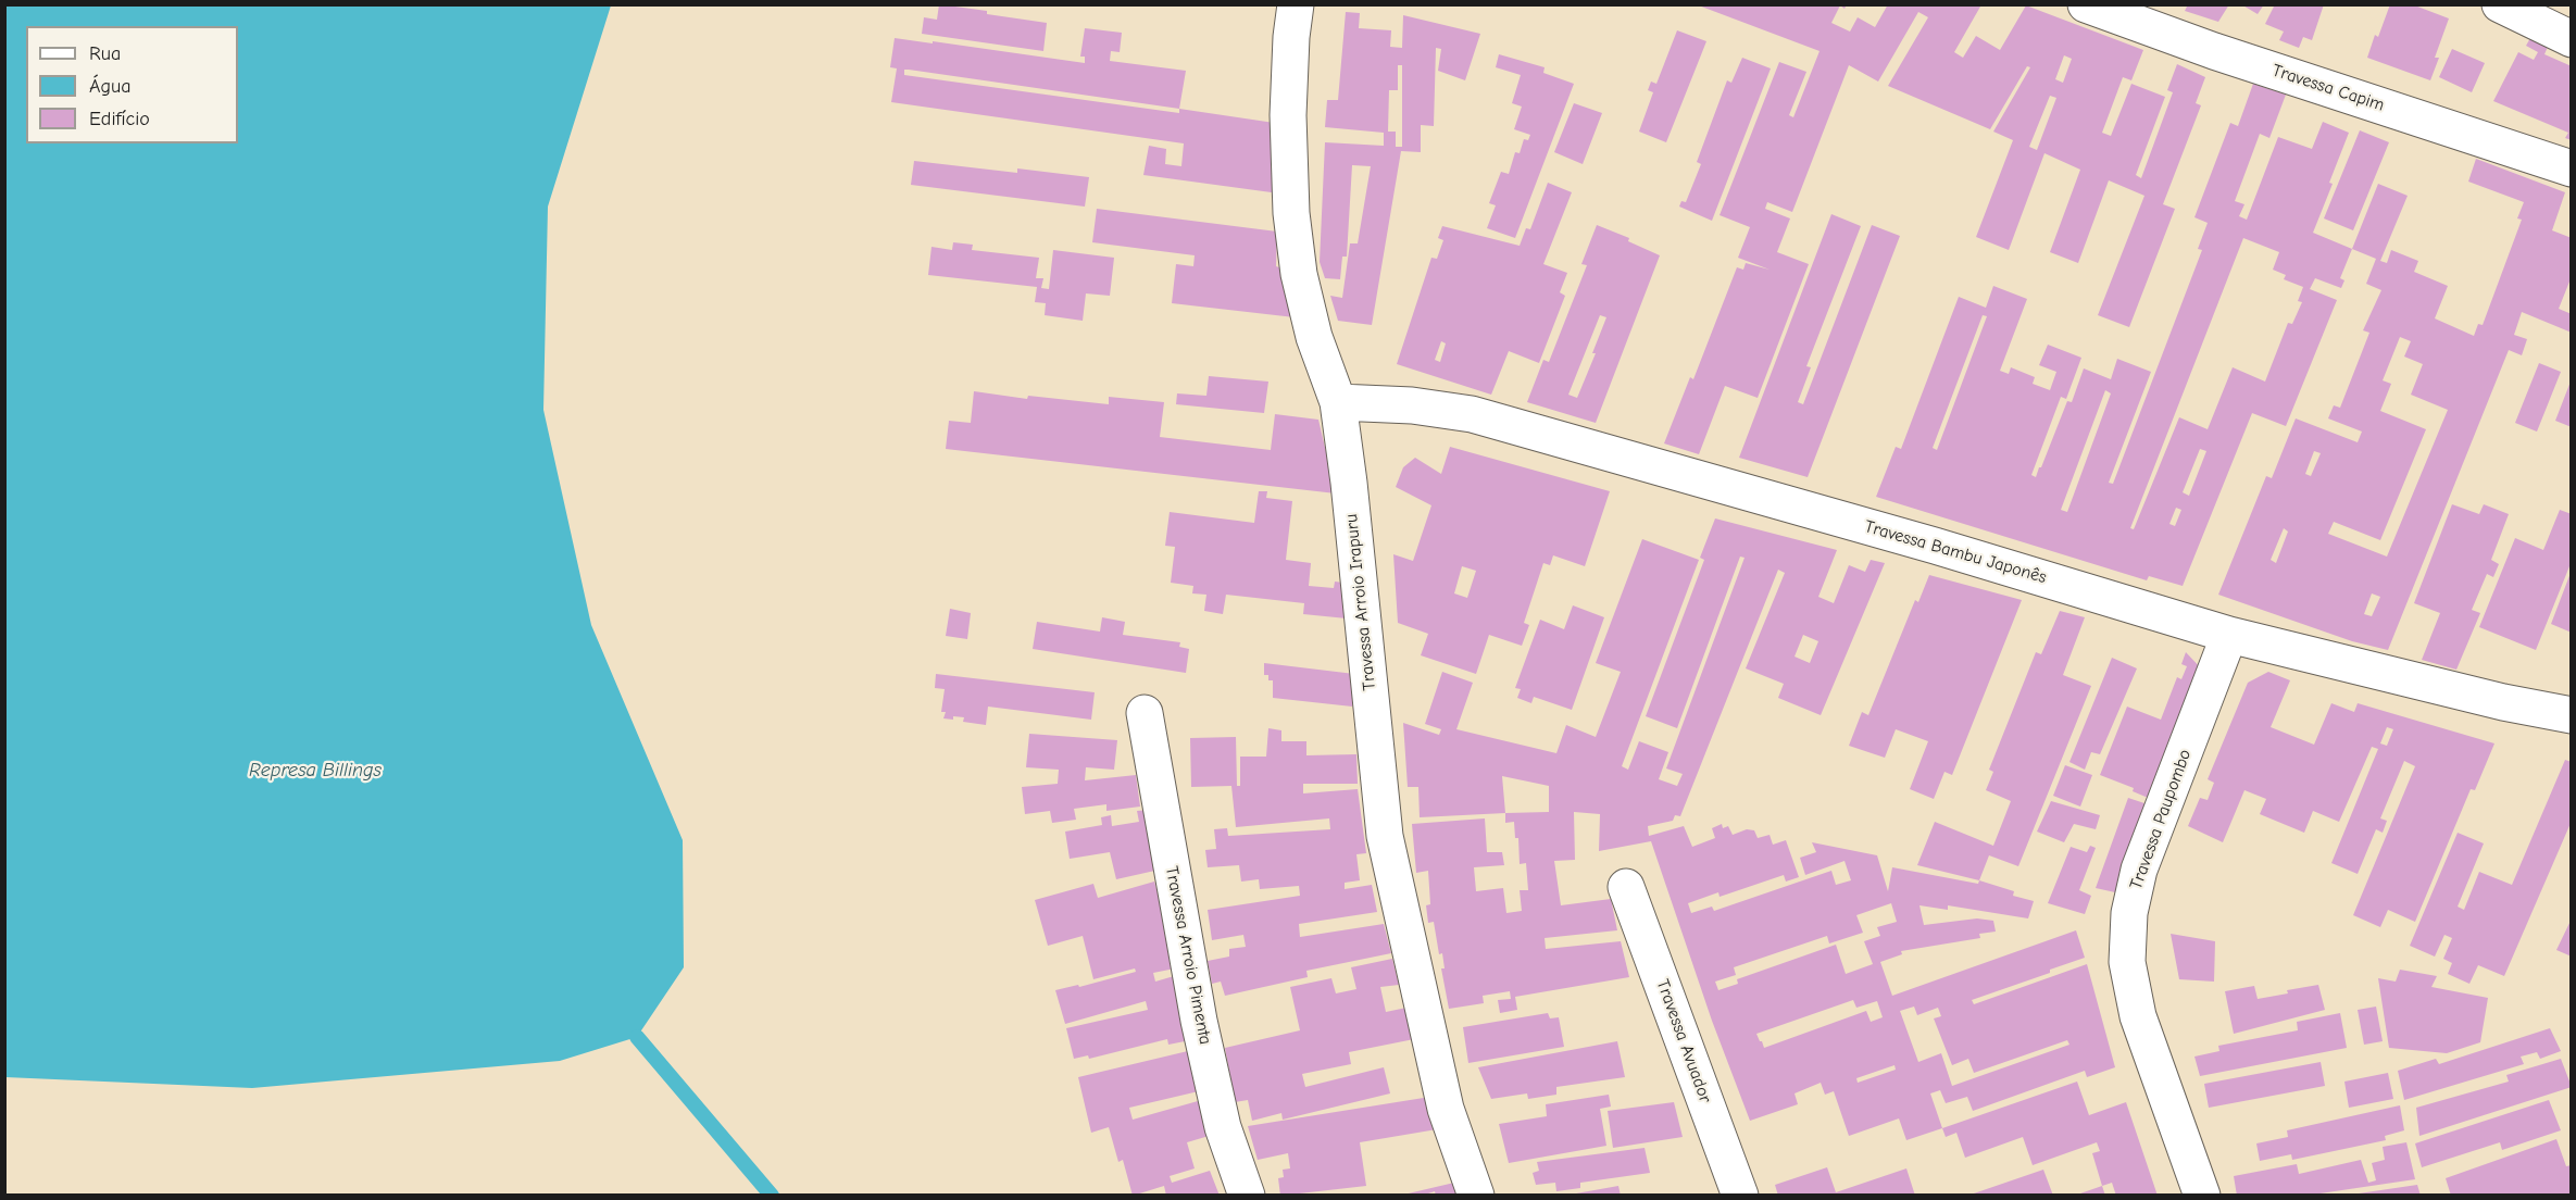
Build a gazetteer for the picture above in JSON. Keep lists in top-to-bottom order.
{
  "streets": {
    "street": [
      "Travessa Capim",
      "Travessa Bambu Japonês",
      "Travessa Arroio Irapuru",
      "Travessa Paupombo",
      "Travessa Arroio Pimenta",
      "Travessa Avuador"
    ]
  },
  "crossings": [
    ["Travessa Bambu Japonês", "Travessa Arroio Irapuru"],
    ["Travessa Bambu Japonês", "Travessa Paupombo"]
  ],
  "water": ["Represa Billings"],
  "legend": ["Rua", "Água", "Edifício"]
}
